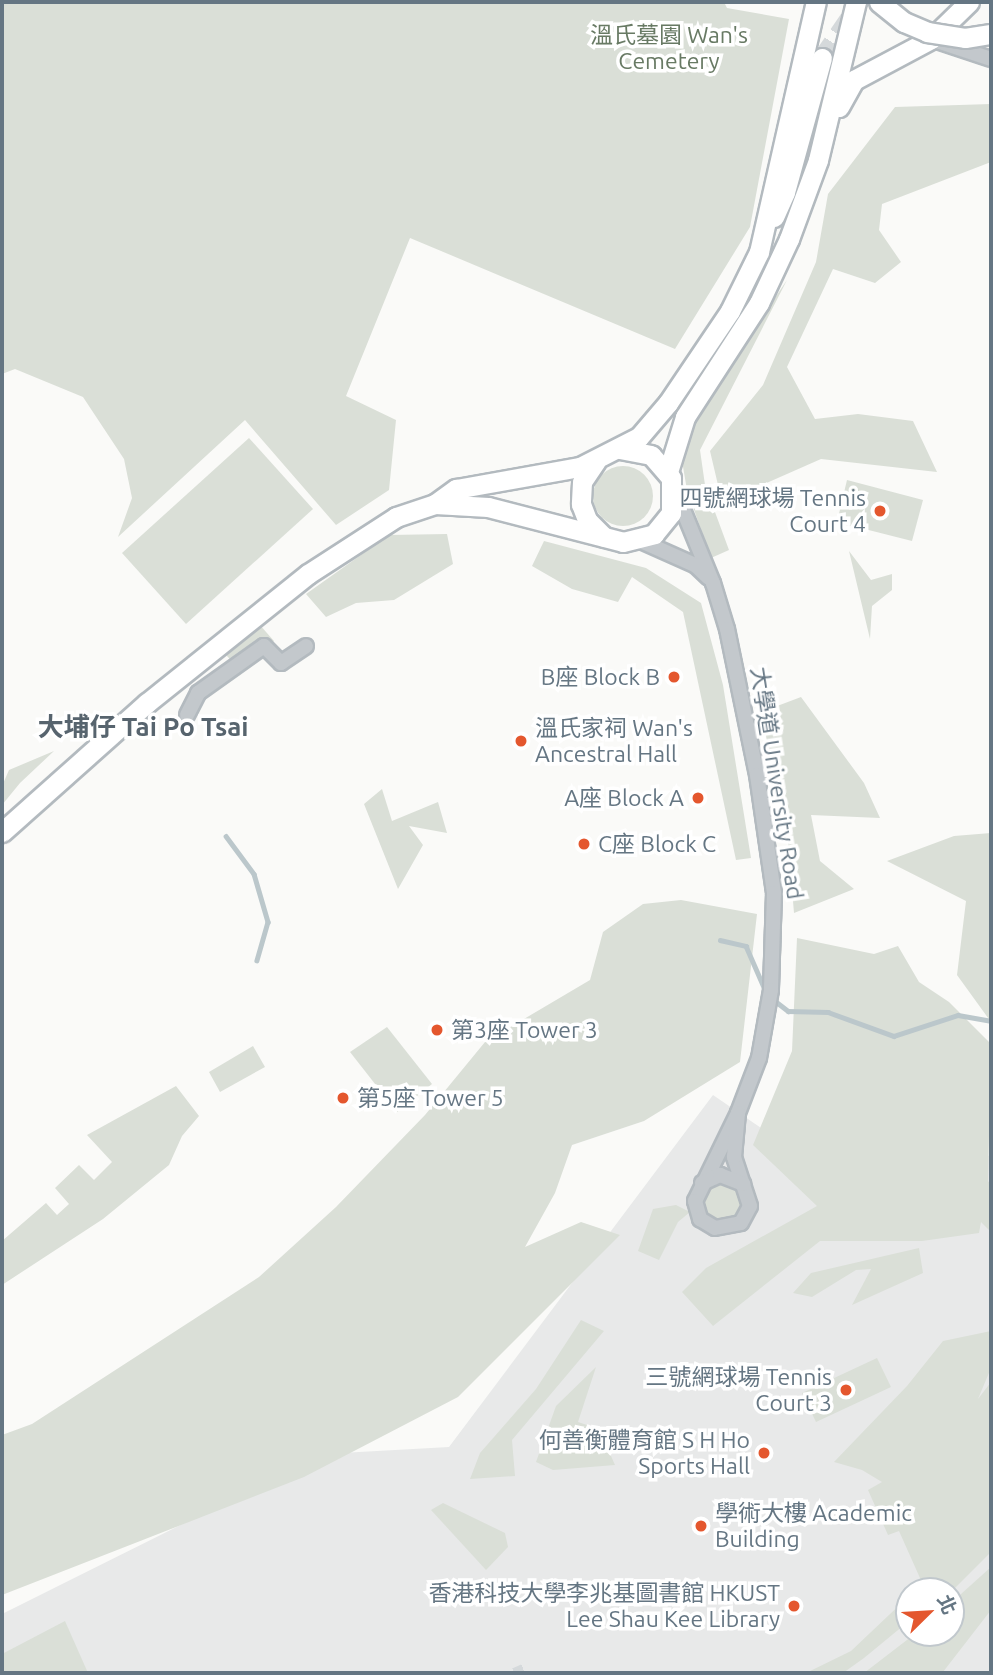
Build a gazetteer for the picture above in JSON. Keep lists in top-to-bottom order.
{
  "streets": {
    "street": ["大學道 University Road"]
  },
  "districts": ["大埔仔 Tai Po Tsai"],
  "parks": ["溫氏墓園 Wan's Cemetery"],
  "places": [
    "四號網球場 Tennis Court 4",
    "B座 Block B",
    "溫氏家祠 Wan's Ancestral Hall",
    "A座 Block A",
    "C座 Block C",
    "第3座 Tower 3",
    "第5座 Tower 5",
    "三號網球場 Tennis Court 3",
    "何善衡體育館 S H Ho Sports Hall",
    "學術大樓 Academic Building",
    "香港科技大學李兆基圖書館 HKUST Lee Shau Kee Library"
  ],
  "north": "top right"
}
